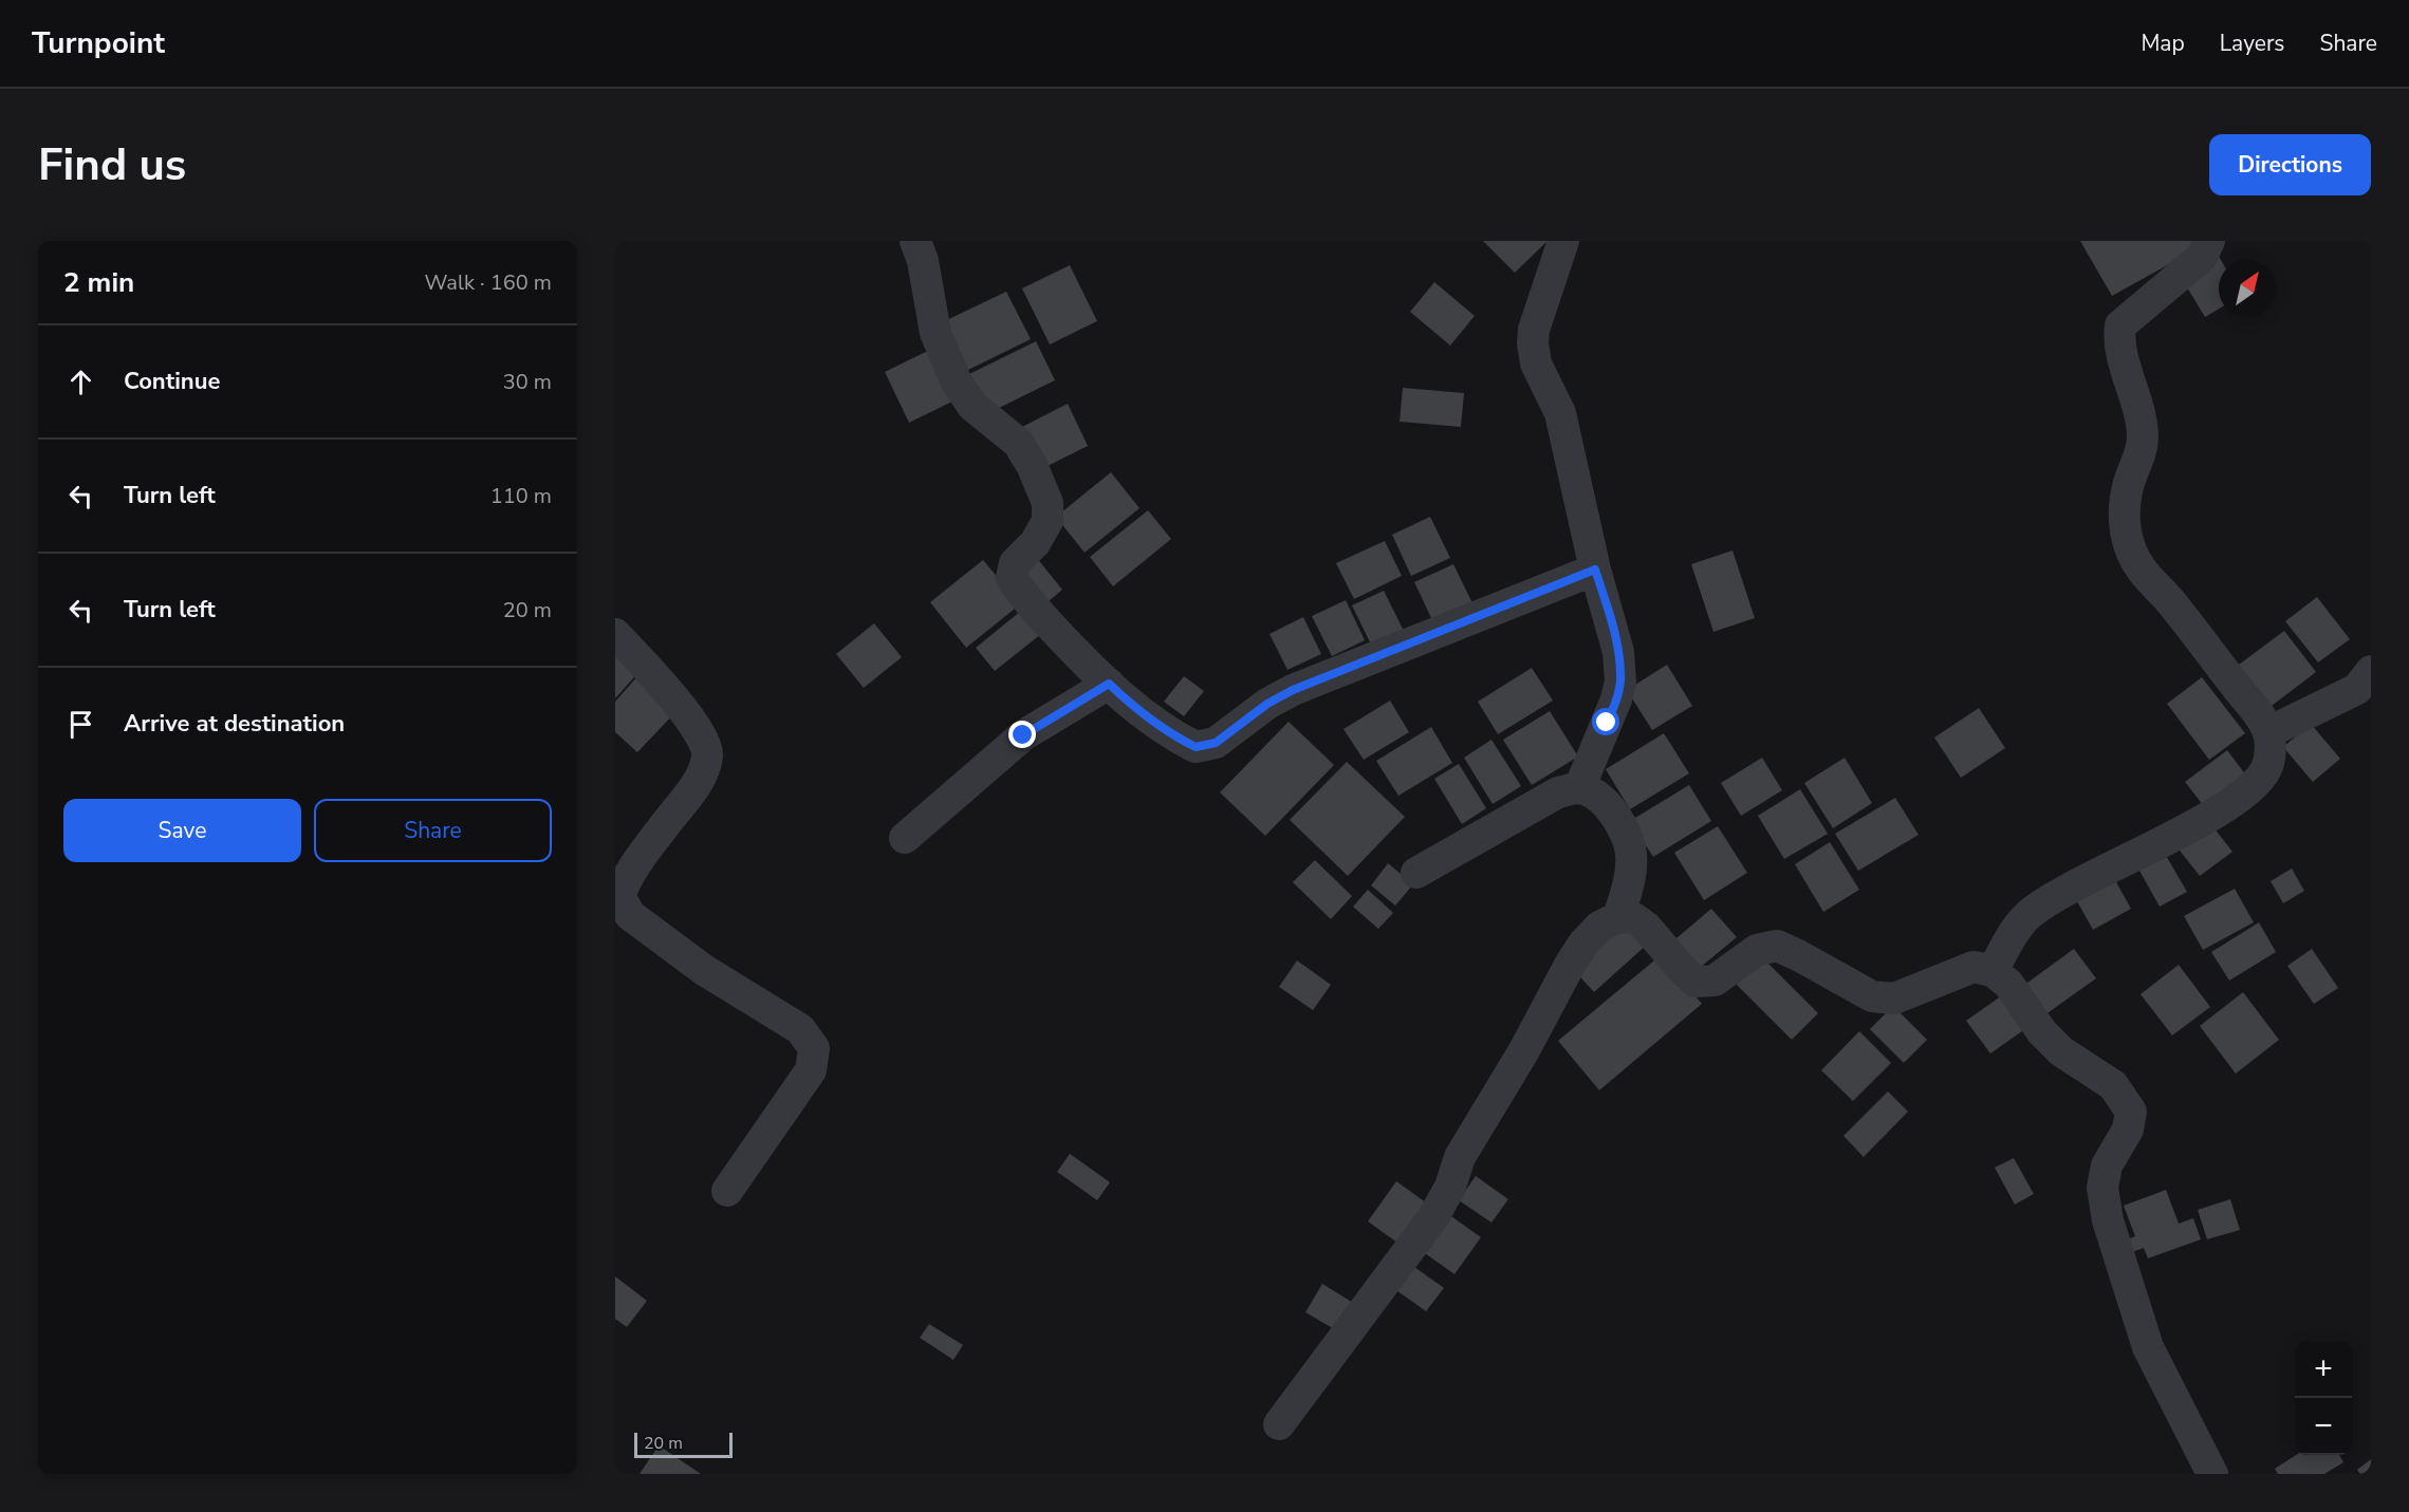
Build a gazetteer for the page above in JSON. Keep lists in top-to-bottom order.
{
  "scale_bar": "20 m",
  "north": "top right",
  "page": {
    "header": "Turnpoint",
    "nav": ["Map", "Layers", "Share"],
    "buttons": [
      "Directions",
      ["Save", "Share"]
    ],
    "title": "Find us",
    "heading": ["2 min", "Walk · 160 m"],
    "list": [
      ["Continue", "30 m"],
      ["Turn left", "110 m"],
      ["Turn left", "20 m"],
      "Arrive at destination"
    ],
    "map_buttons": ["+", "−"],
    "scale": "20 m"
  }
}
